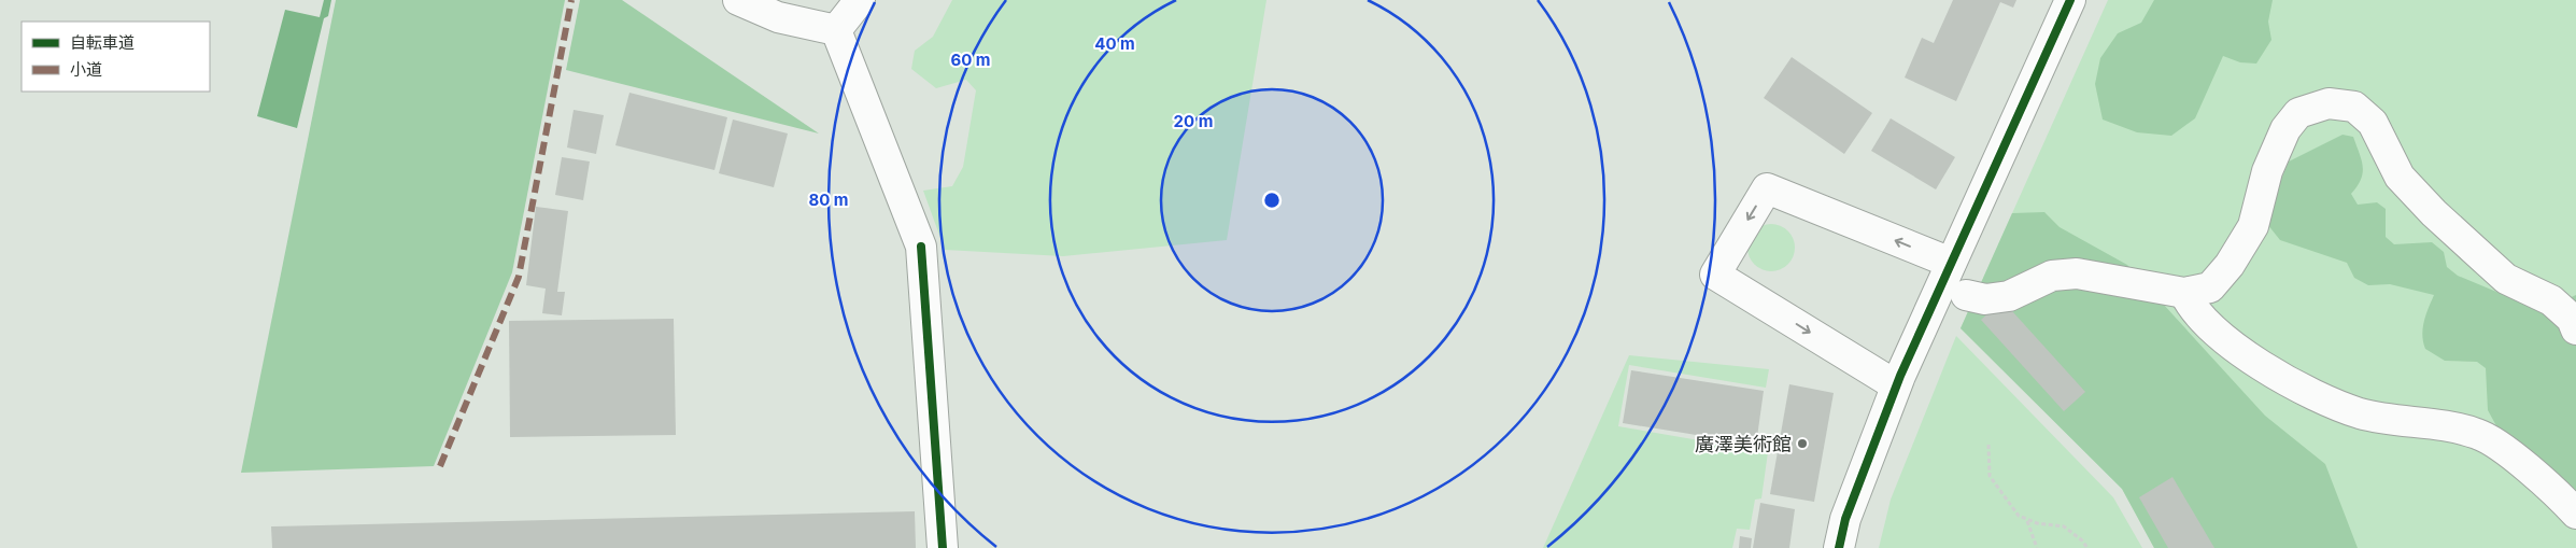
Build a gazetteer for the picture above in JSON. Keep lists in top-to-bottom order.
{
  "places": ["廣澤美術館"],
  "legend": ["自転車道", "小道"],
  "rings": [
    "40 m",
    "60 m",
    "20 m",
    "80 m"
  ]
}
